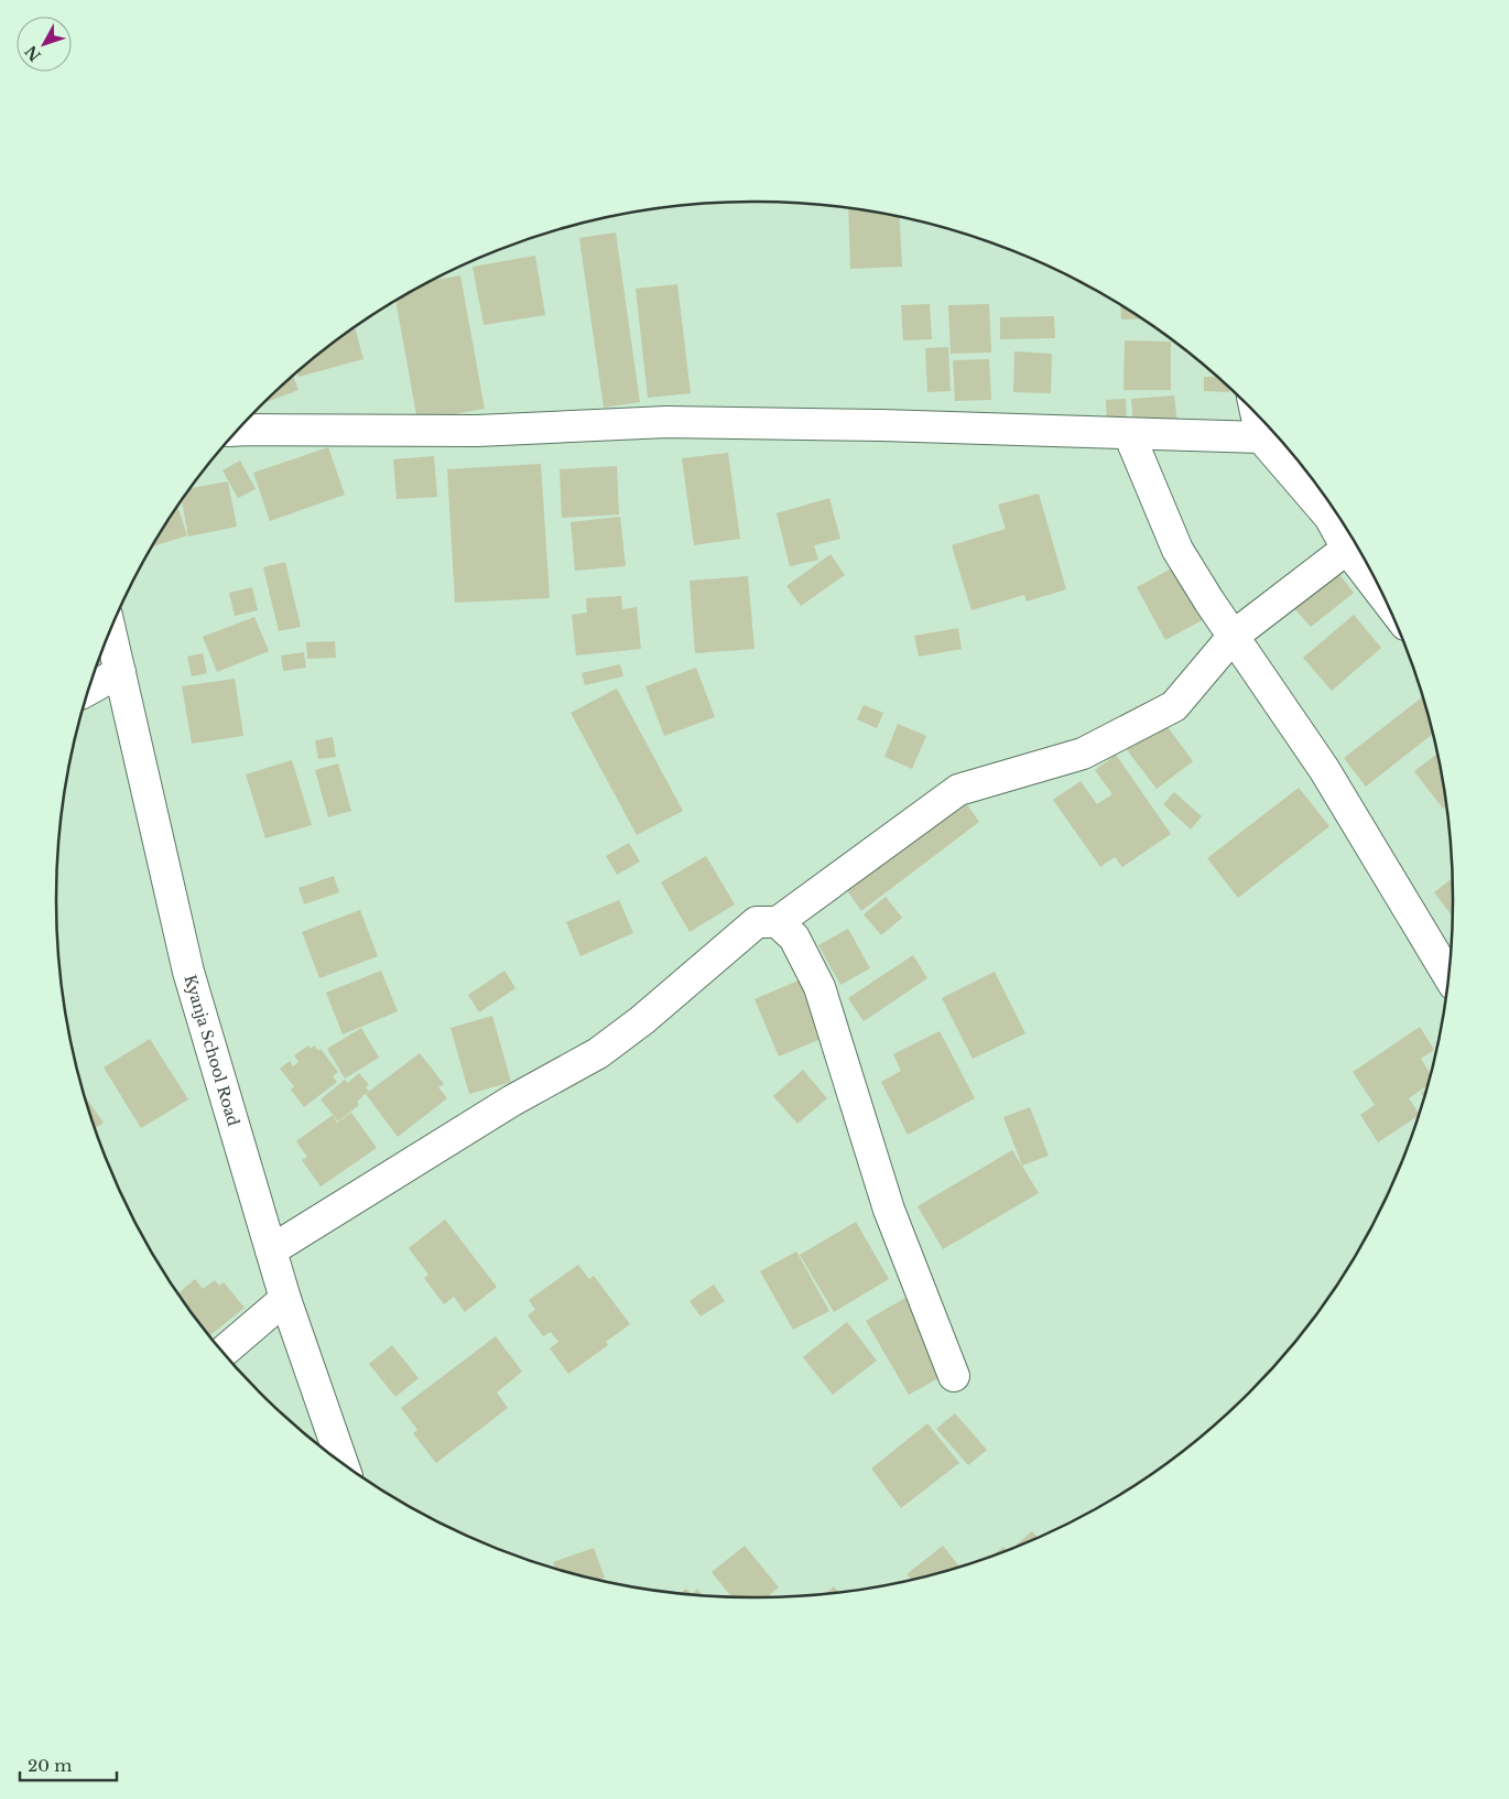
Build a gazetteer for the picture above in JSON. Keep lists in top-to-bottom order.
{
  "streets": {
    "street": ["Kyanja School Road"]
  },
  "scale_bar": "20 m",
  "north": "bottom left"
}
